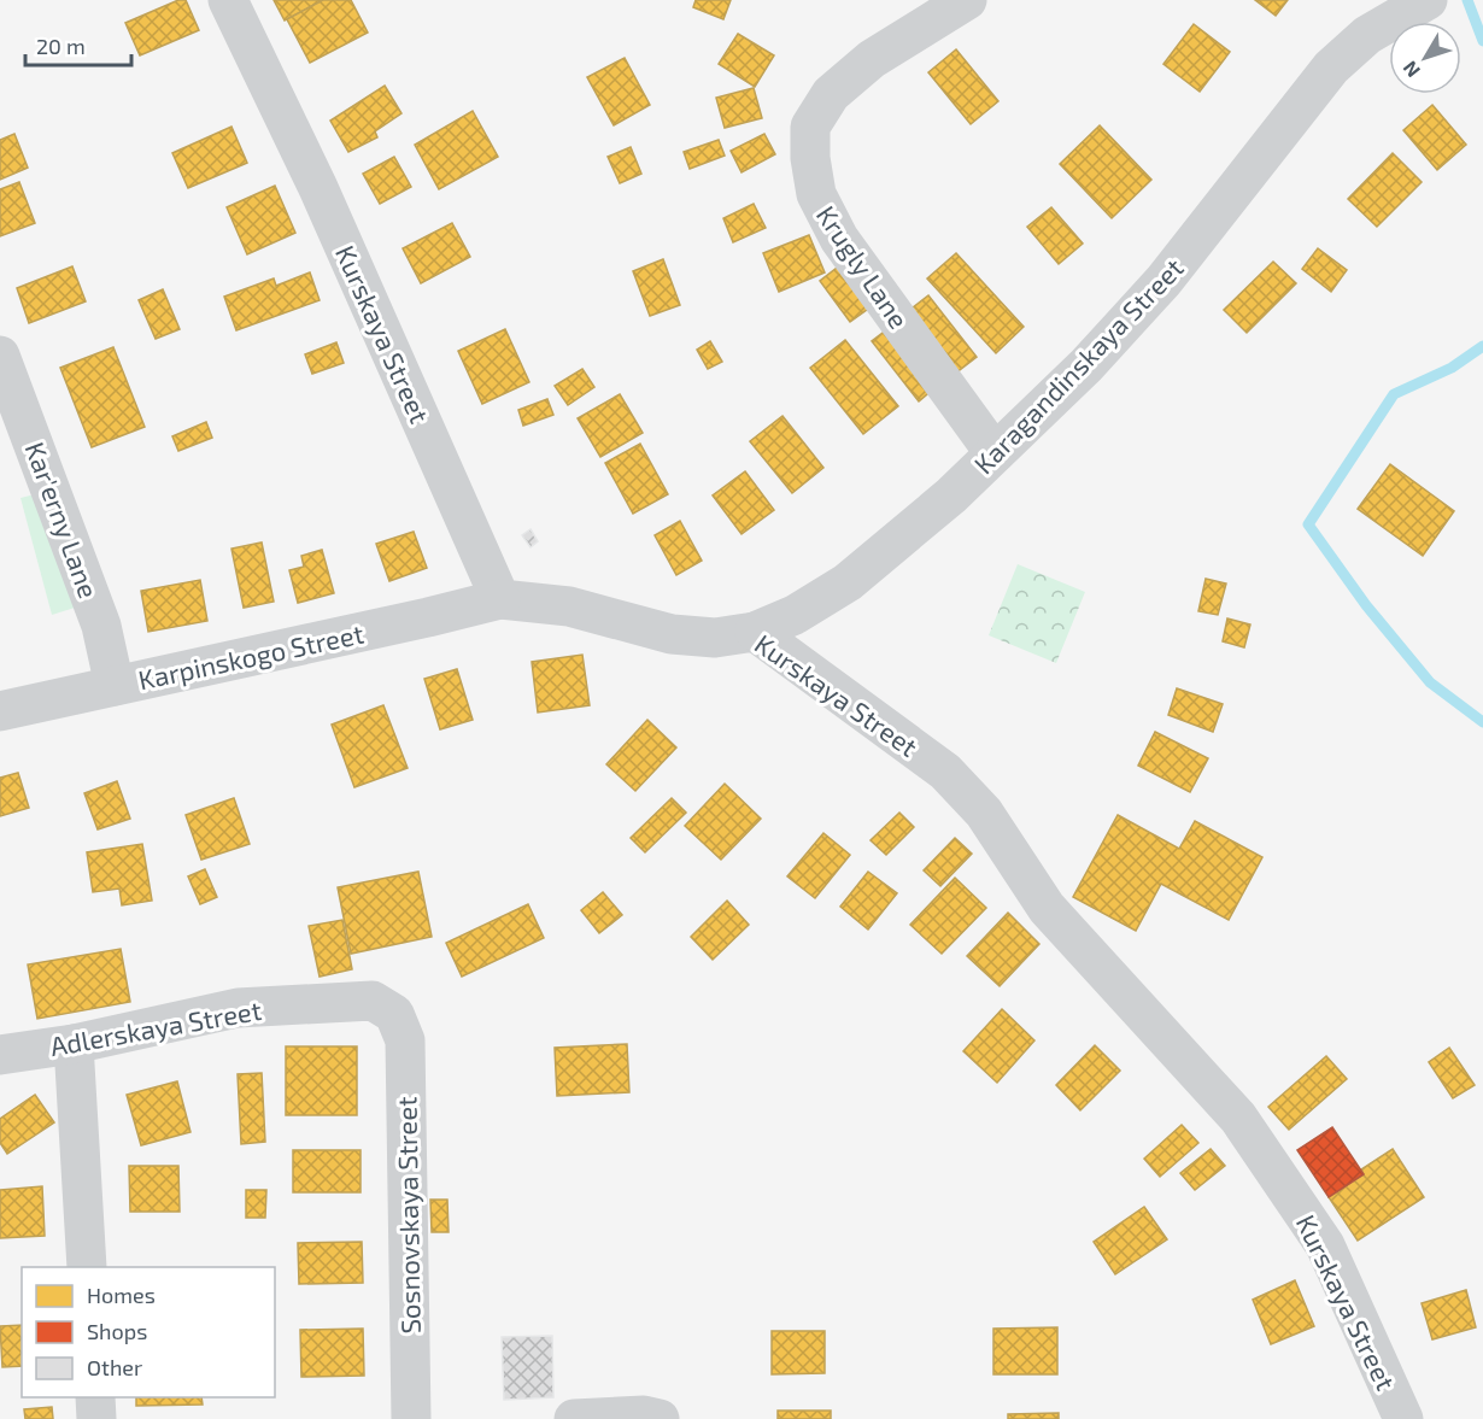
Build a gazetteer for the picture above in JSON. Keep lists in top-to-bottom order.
{
  "streets": {
    "street": [
      "Krugly Lane",
      "Kurskaya Street",
      "Karagandinskaya Street",
      "Kar'erny Lane",
      "Karpinskogo Street",
      "Adlerskaya Street",
      "Sosnovskaya Street"
    ]
  },
  "crossings": [
    ["Krugly Lane", "Karagandinskaya Street"],
    ["Kurskaya Street", "Karagandinskaya Street"],
    ["Kurskaya Street", "Karpinskogo Street"],
    ["Kar'erny Lane", "Karpinskogo Street"],
    ["Adlerskaya Street", "Sosnovskaya Street"]
  ],
  "legend": ["Homes", "Shops", "Other"],
  "scale_bar": "20 m",
  "north": "bottom left"
}
